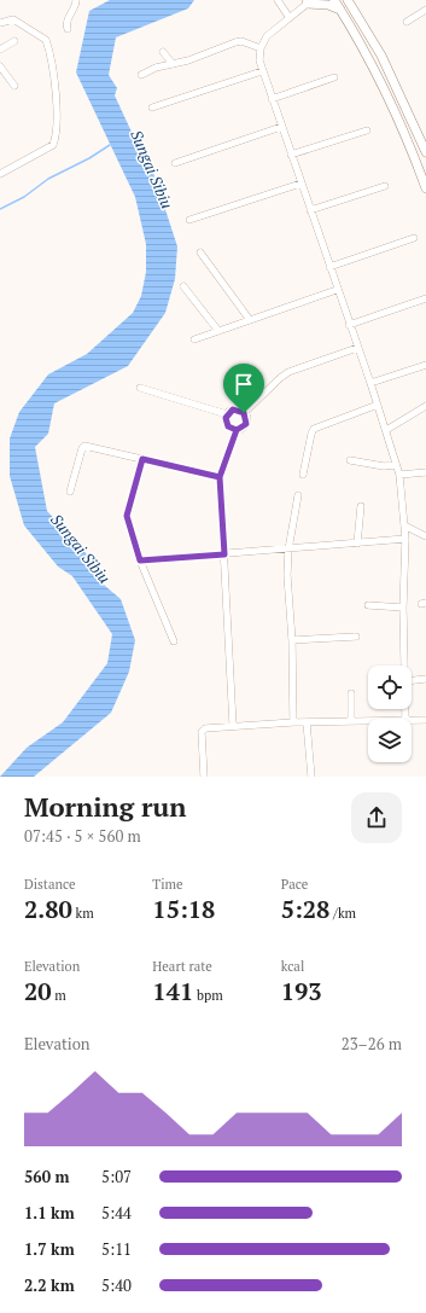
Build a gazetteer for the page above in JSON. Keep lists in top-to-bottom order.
{
  "water": ["Sungai Sibiu"],
  "page": {
    "heading": ["Morning run", "07:45 · 5 × 560 m"],
    "stats": [
      ["Distance", "2.80 km"],
      ["Time", "15:18"],
      ["Pace", "5:28 /km"],
      ["Elevation", "20 m"],
      ["Heart rate", "141 bpm"],
      ["kcal", "193"]
    ],
    "chart": ["Elevation", "23–26 m"],
    "list": [
      {
        "name": "560 m",
        "note": "5:07"
      },
      {
        "name": "1.1 km",
        "note": "5:44"
      },
      {
        "name": "1.7 km",
        "note": "5:11"
      },
      {
        "name": "2.2 km",
        "note": "5:40"
      }
    ]
  }
}
